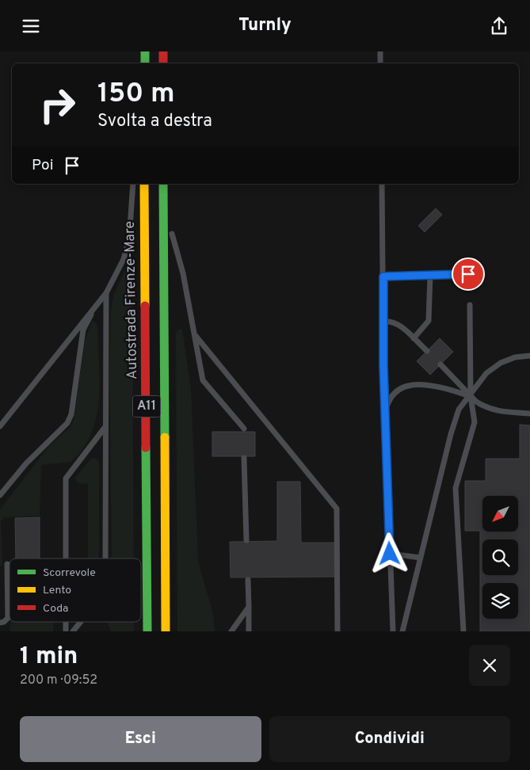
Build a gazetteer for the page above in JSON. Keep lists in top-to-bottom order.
{
  "streets": {
    "highway": ["Autostrada Firenze-Mare", "A11"]
  },
  "legend": ["Scorrevole", "Lento", "Coda"],
  "north": "bottom left",
  "page": {
    "header": "Turnly",
    "turn": ["150 m", "Svolta a destra"],
    "then": "Poi",
    "heading": ["1 min", "200 m · 09:52"],
    "buttons": ["Esci", "Condividi"]
  }
}
